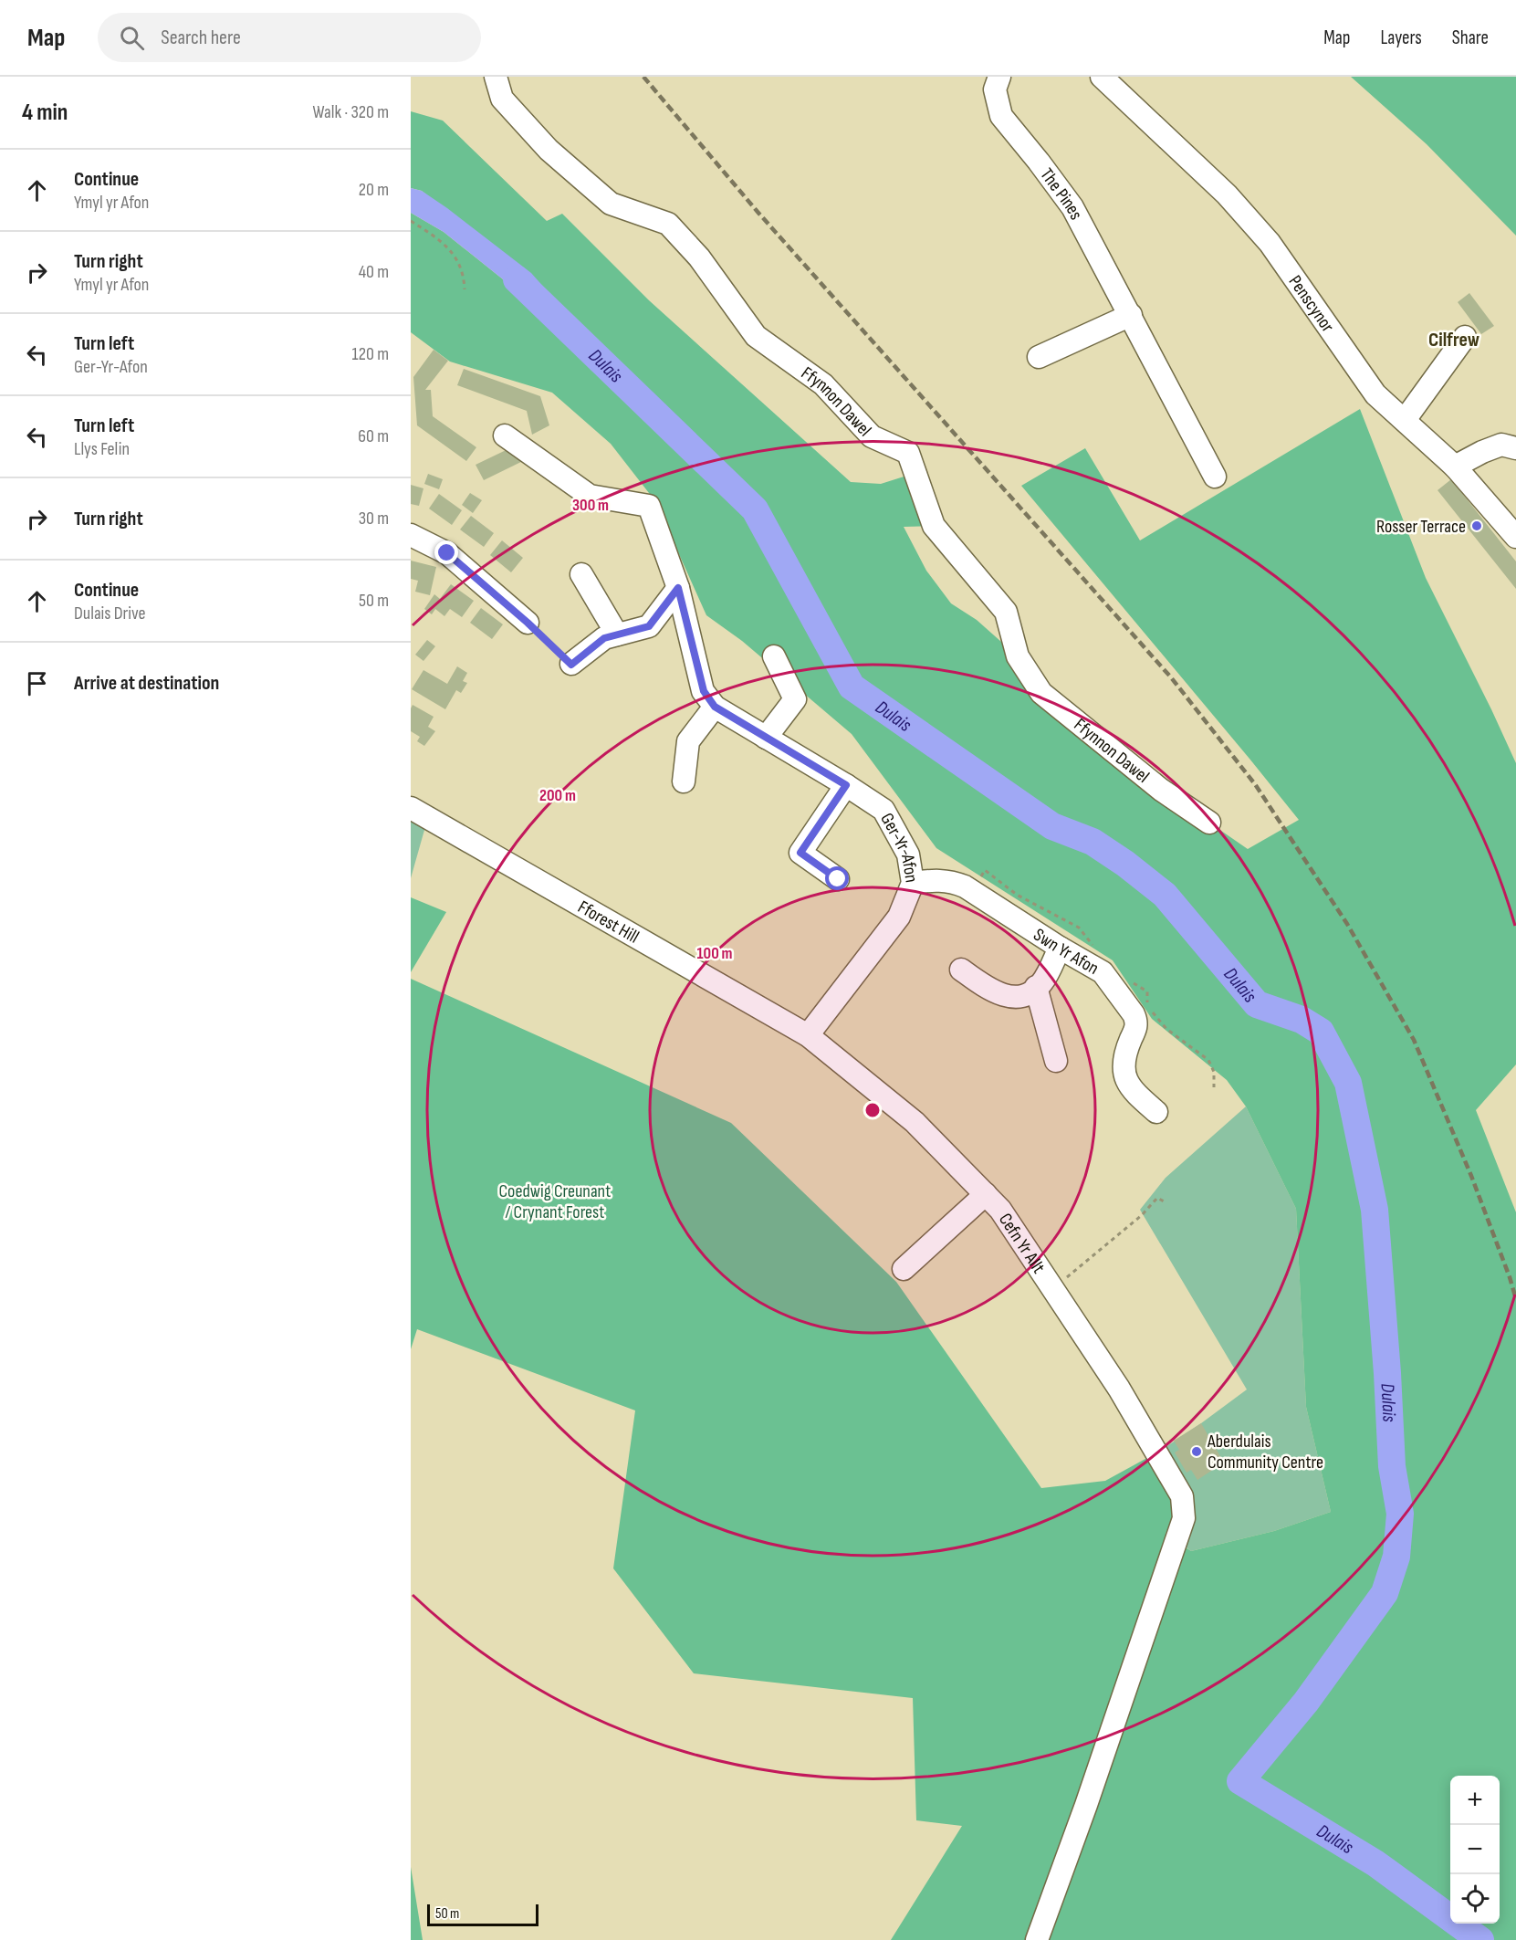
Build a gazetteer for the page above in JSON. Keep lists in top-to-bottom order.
{
  "streets": {
    "street": [
      "The Pines",
      "Penscynor",
      "Ffynnon Dawel",
      "Ger-Yr-Afon",
      "Fforest Hill",
      "Swn Yr Afon",
      "Cefn Yr Allt"
    ]
  },
  "crossings": [
    ["Ger-Yr-Afon", "Fforest Hill"],
    ["Ger-Yr-Afon", "Swn Yr Afon"],
    ["Ger-Yr-Afon", "Cefn Yr Allt"],
    ["Fforest Hill", "Cefn Yr Allt"]
  ],
  "districts": ["Cilfrew"],
  "water": ["Dulais"],
  "parks": ["Coedwig Creunant / Crynant Forest"],
  "places": ["Rosser Terrace", "Aberdulais Community Centre"],
  "scale_bar": "50 m",
  "page": {
    "header": "Map",
    "search": "Search here",
    "nav": ["Map", "Layers", "Share"],
    "heading": ["4 min", "Walk · 320 m"],
    "list": [
      ["Continue", "Ymyl yr Afon", "20 m"],
      ["Turn right", "Ymyl yr Afon", "40 m"],
      ["Turn left", "Ger-Yr-Afon", "120 m"],
      ["Turn left", "Llys Felin", "60 m"],
      ["Turn right", "30 m"],
      ["Continue", "Dulais Drive", "50 m"],
      "Arrive at destination"
    ],
    "map_buttons": ["+", "−"],
    "scale": "50 m"
  },
  "rings": ["300 m", "200 m", "100 m"]
}
